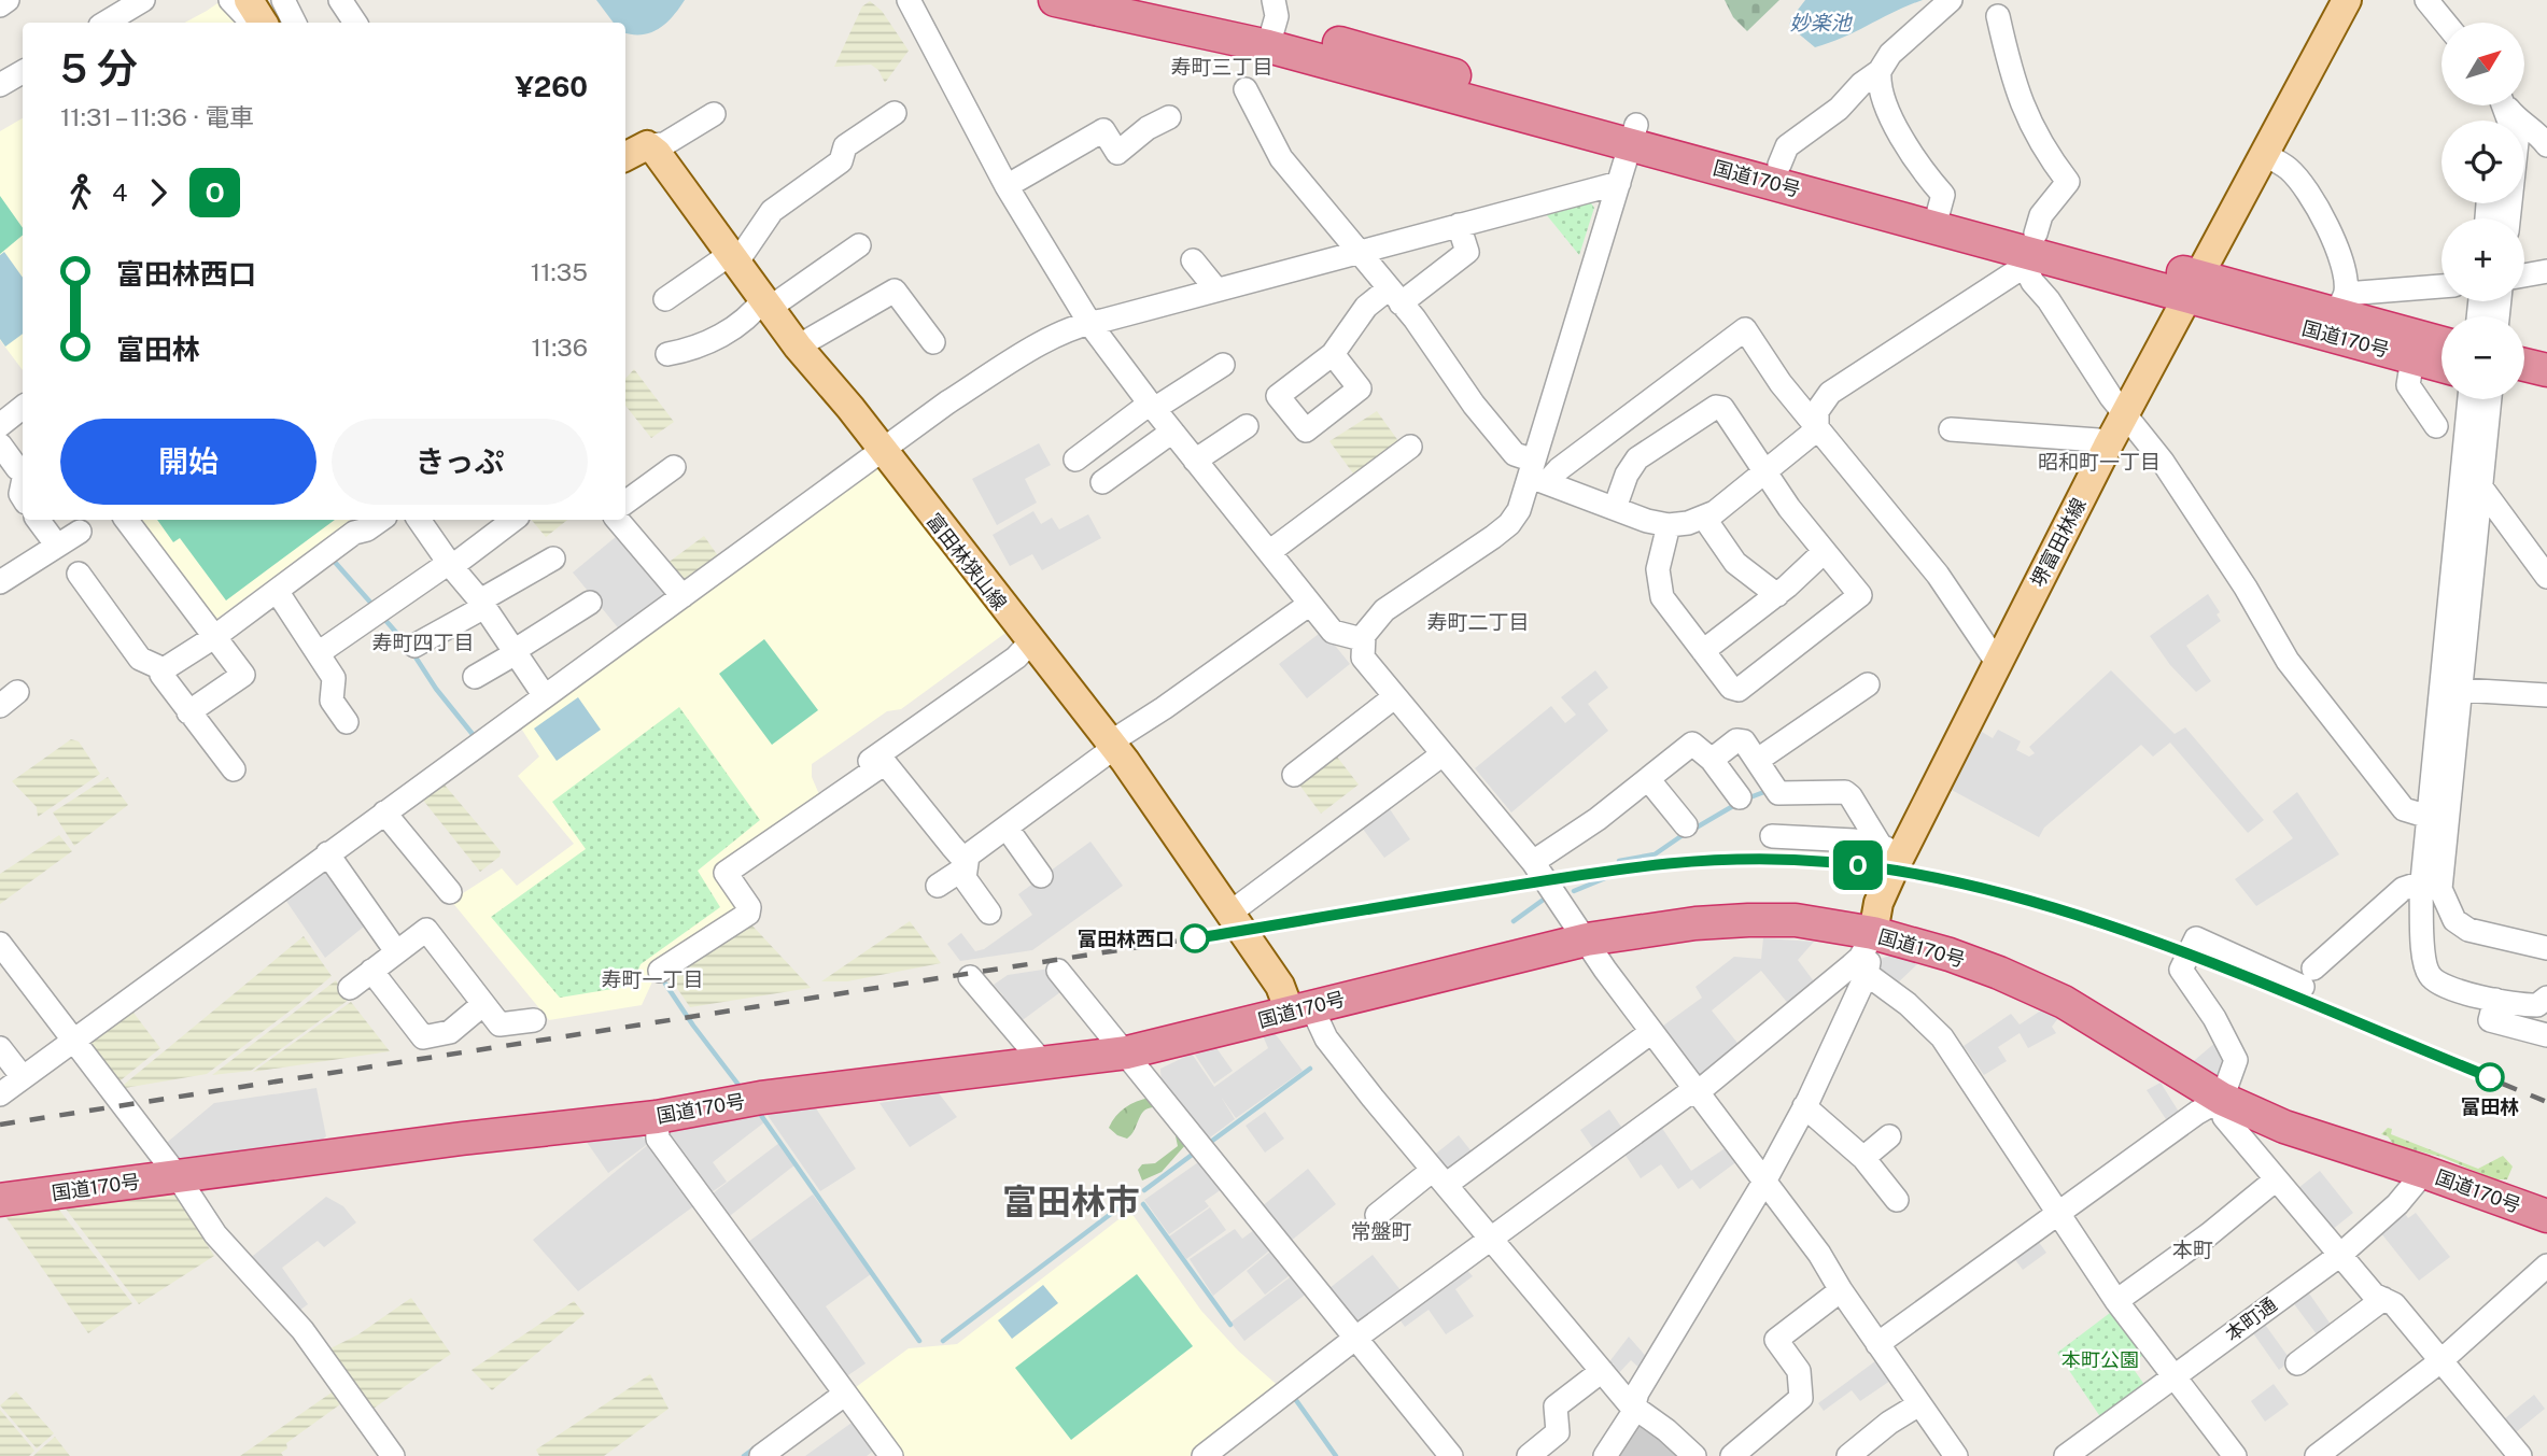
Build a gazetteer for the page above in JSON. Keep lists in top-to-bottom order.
{
  "streets": {
    "highway": ["国道170号"],
    "main road": ["堺富田林線", "富田林狭山線"],
    "street": ["本町通"]
  },
  "crossings": [
    ["国道170号", "堺富田林線"],
    ["国道170号", "富田林狭山線"],
    ["国道170号", "本町通"]
  ],
  "districts": [
    "寿町三丁目",
    "昭和町一丁目",
    "寿町二丁目",
    "寿町四丁目",
    "寿町一丁目",
    "富田林市",
    "常盤町",
    "本町"
  ],
  "water": ["妙楽池"],
  "parks": ["本町公園"],
  "places": ["富田林西口", "富田林"],
  "north": "top right",
  "page": {
    "on_map": "O",
    "map_buttons": ["+", "−"],
    "heading": ["5 分", "11:31 – 11:36 · 電車", "¥260"],
    "legs": ["4", "O"],
    "list": [
      {
        "name": "富田林西口",
        "value": "11:35"
      },
      {
        "name": "富田林",
        "value": "11:36"
      }
    ],
    "buttons": ["開始", "きっぷ"]
  }
}
